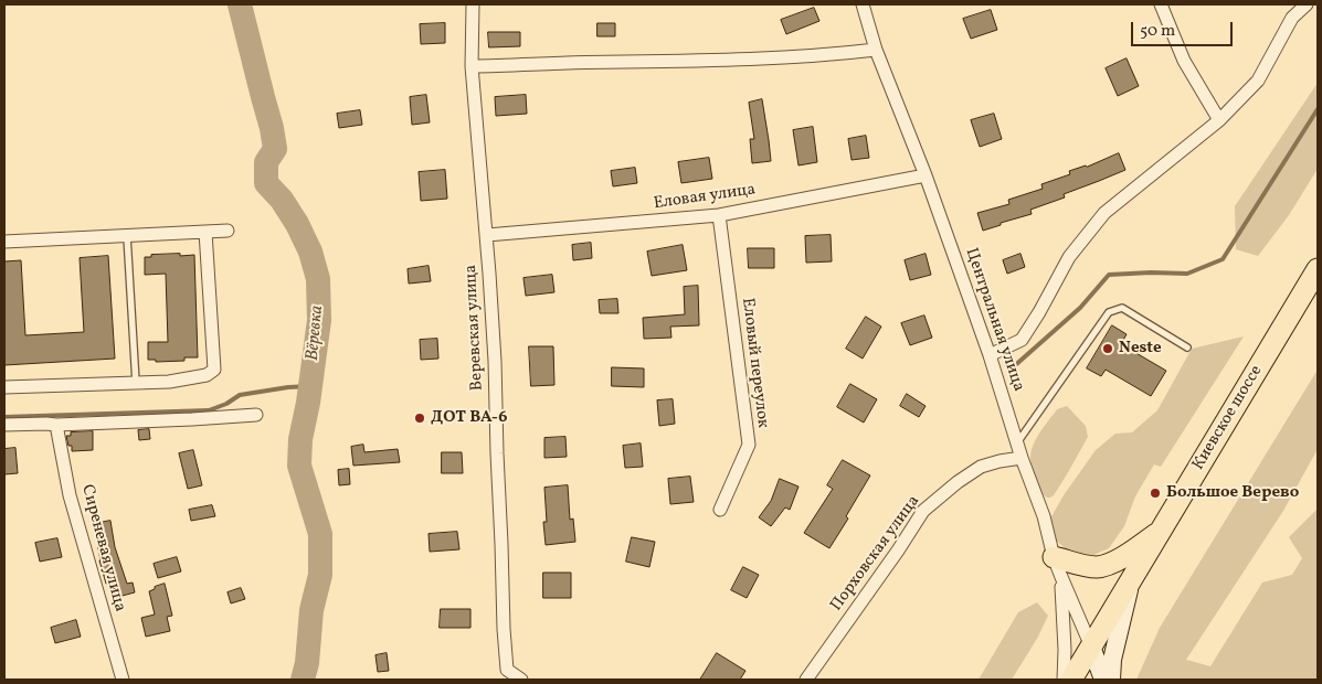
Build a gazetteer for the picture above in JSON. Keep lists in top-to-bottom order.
{
  "streets": {
    "main road": ["Киевское шоссе"],
    "street": [
      "Еловая улица",
      "Центральная улица",
      "Веревская улица",
      "Еловый переулок",
      "Сиреневая улица",
      "Порховская улица"
    ]
  },
  "crossings": [
    ["Еловая улица", "Центральная улица"],
    ["Еловая улица", "Веревская улица"],
    ["Еловая улица", "Еловый переулок"],
    ["Центральная улица", "Киевское шоссе"],
    ["Центральная улица", "Порховская улица"]
  ],
  "water": ["Вёревка"],
  "places": ["Neste", "ДОТ ВА-6", "Большое Верево"],
  "scale_bar": "50 m"
}
